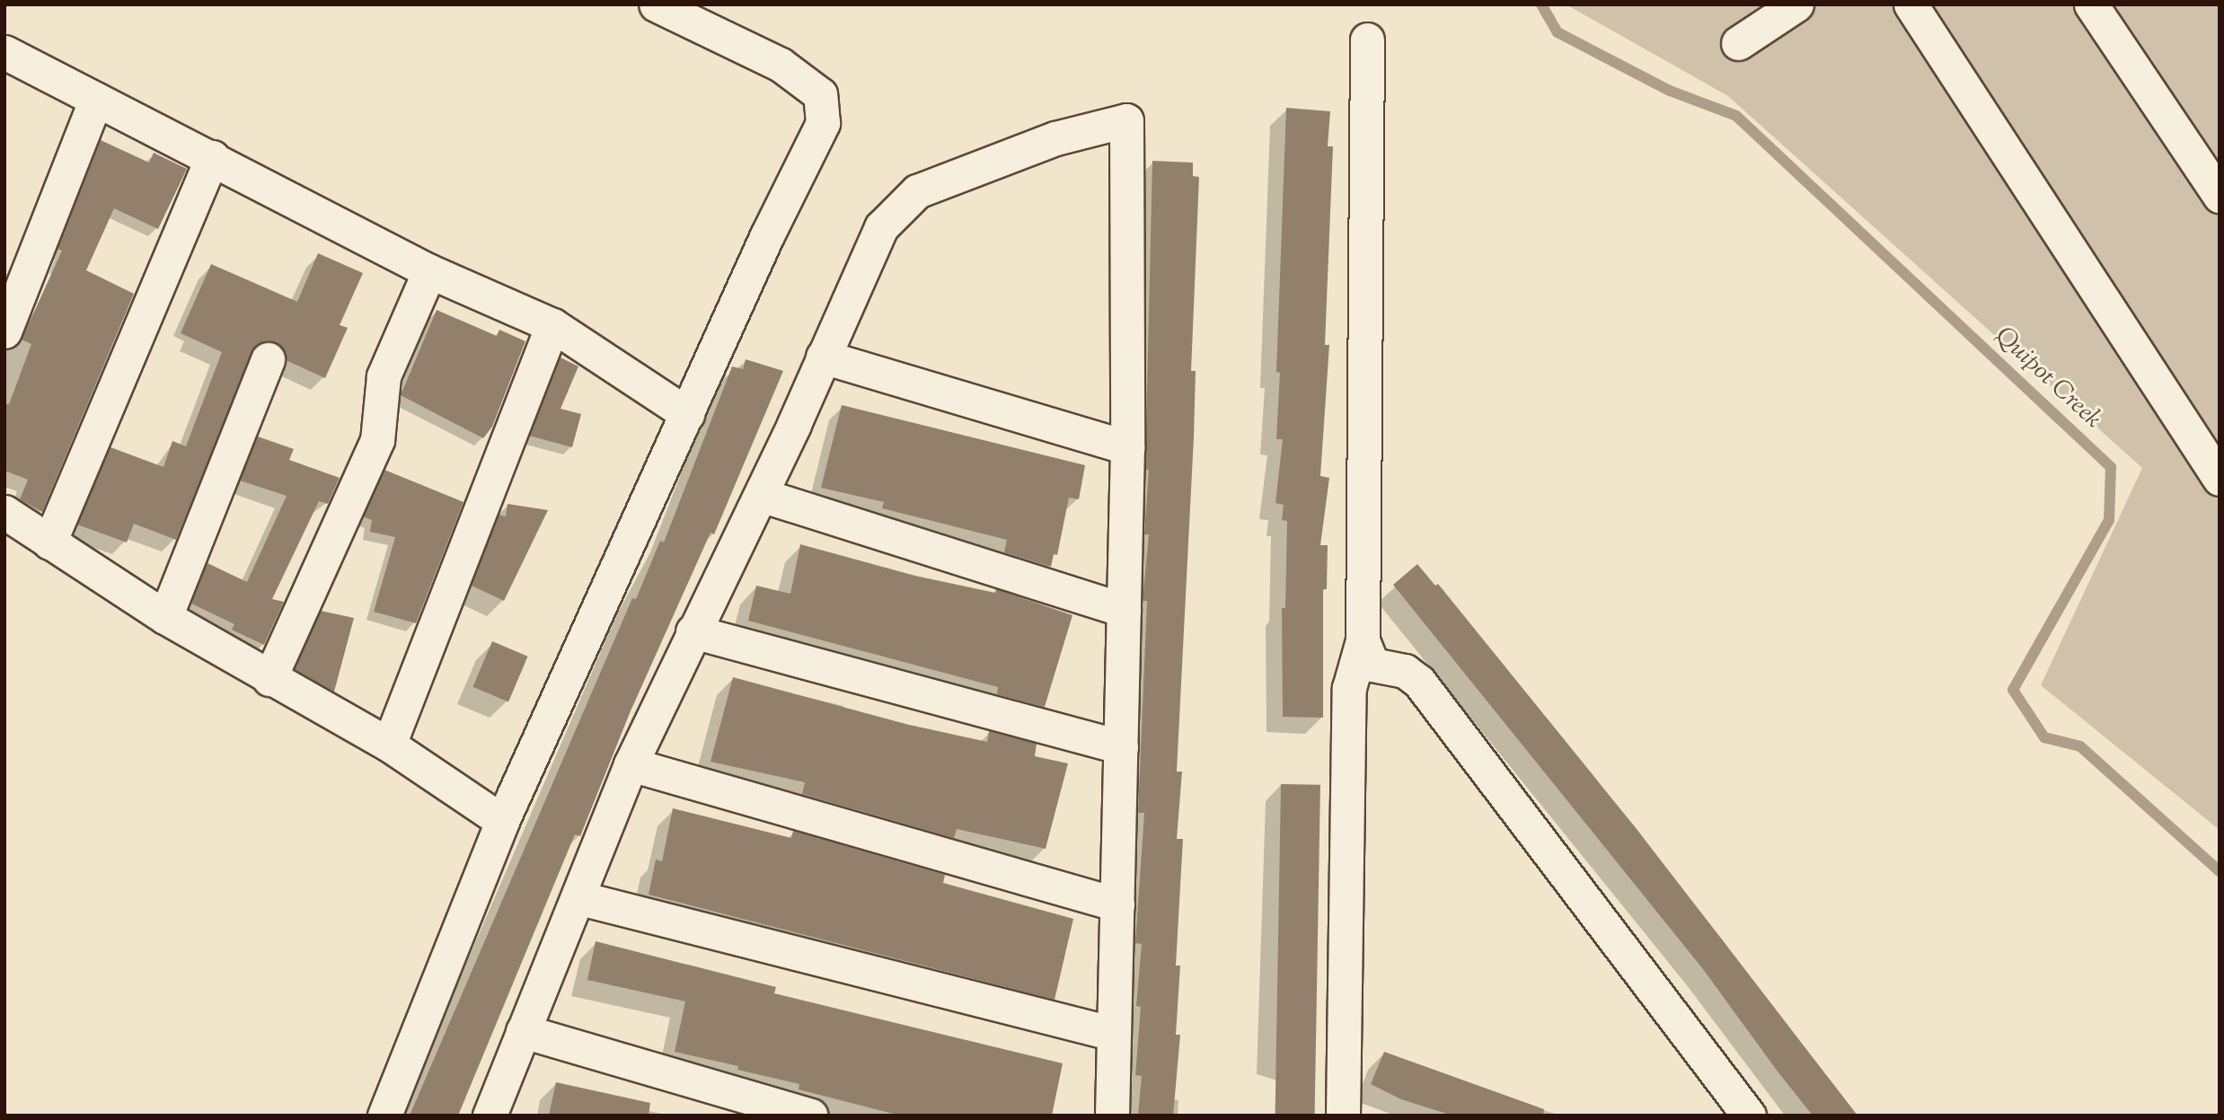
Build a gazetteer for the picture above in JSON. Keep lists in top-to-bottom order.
{
  "water": ["Quipot Creek"]
}
